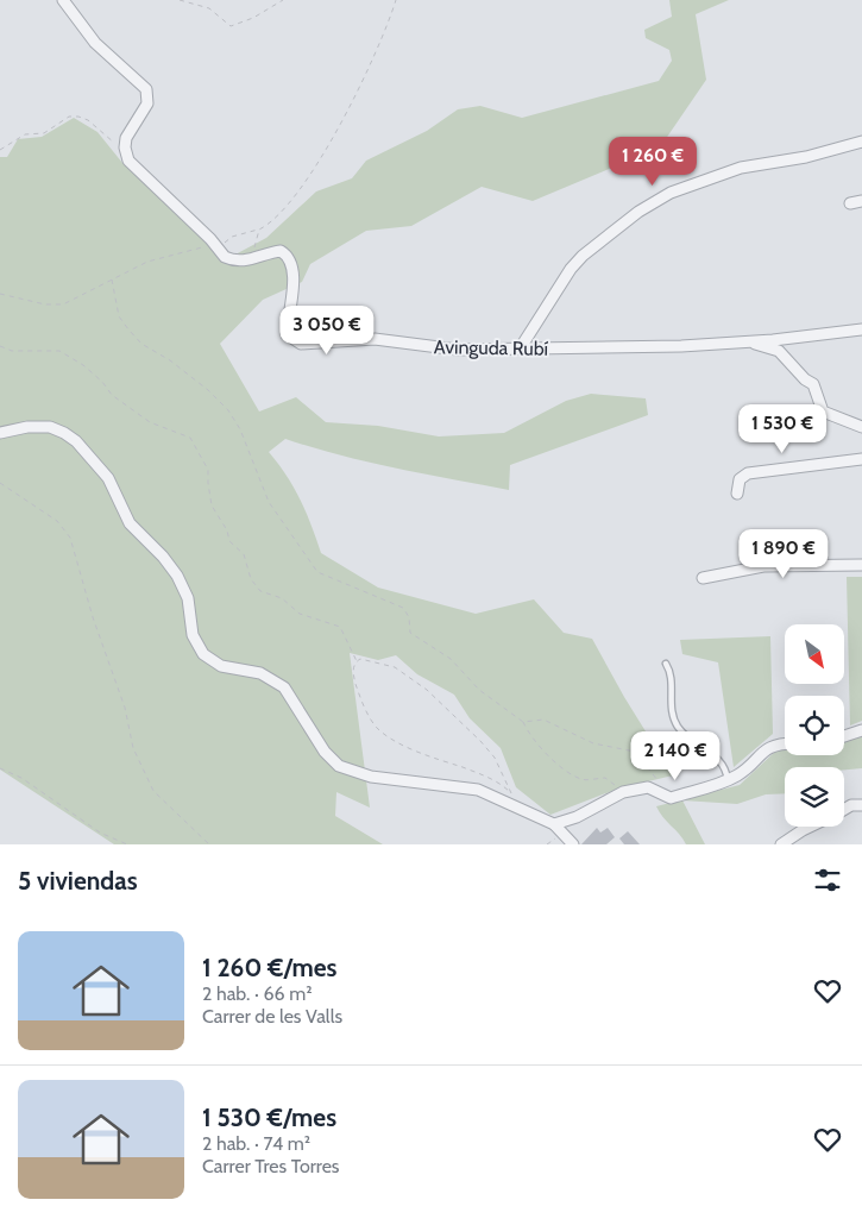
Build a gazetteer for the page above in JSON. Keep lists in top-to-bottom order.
{
  "streets": {
    "street": ["Avinguda Rubí"]
  },
  "north": "bottom right",
  "page": {
    "price": [
      "1 260 €",
      "3 050 €",
      "1 530 €",
      "1 890 €",
      "2 140 €"
    ],
    "heading": "5 viviendas",
    "list": [
      {
        "name": "1 260 €/mes",
        "note": "2 hab. · 66 m² · Carrer de les Valls"
      },
      {
        "name": "1 530 €/mes",
        "note": "2 hab. · 74 m² · Carrer Tres Torres"
      }
    ]
  }
}
